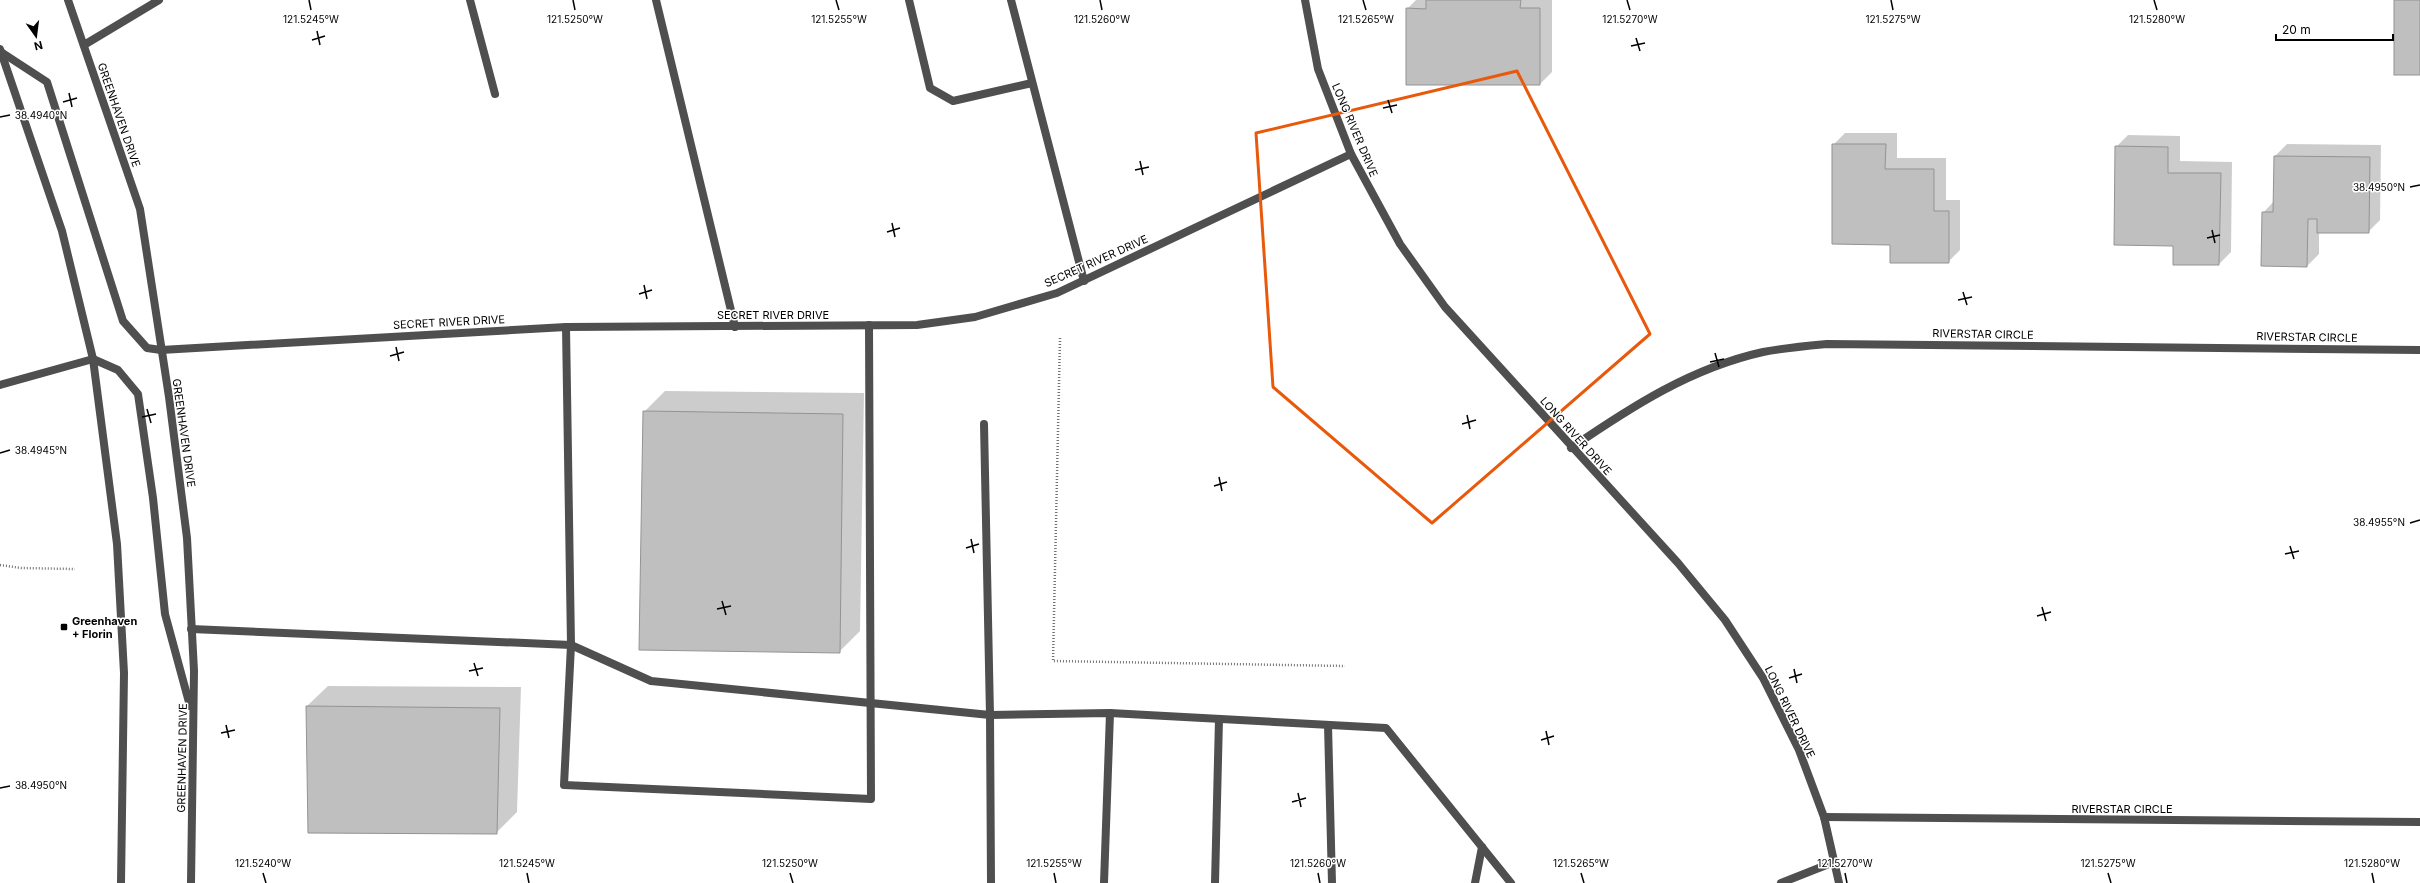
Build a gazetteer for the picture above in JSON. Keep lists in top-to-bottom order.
{
  "streets": {
    "street": [
      "GREENHAVEN DRIVE",
      "LONG RIVER DRIVE",
      "SECRET RIVER DRIVE",
      "RIVERSTAR CIRCLE"
    ]
  },
  "crossings": [
    ["GREENHAVEN DRIVE", "SECRET RIVER DRIVE"],
    ["LONG RIVER DRIVE", "SECRET RIVER DRIVE"],
    ["LONG RIVER DRIVE", "RIVERSTAR CIRCLE"]
  ],
  "places": {
    "transit": ["Greenhaven + Florin"]
  },
  "scale_bar": "20 m",
  "north": "bottom",
  "coordinates": [
    "121.5275°W",
    "121.5280°W",
    "121.5245°W",
    "121.5250°W",
    "121.5255°W",
    "121.5260°W",
    "121.5265°W",
    "121.5270°W",
    "38.4940°N",
    "38.4950°N",
    "38.4945°N",
    "38.4955°N",
    "121.5240°W"
  ]
}
